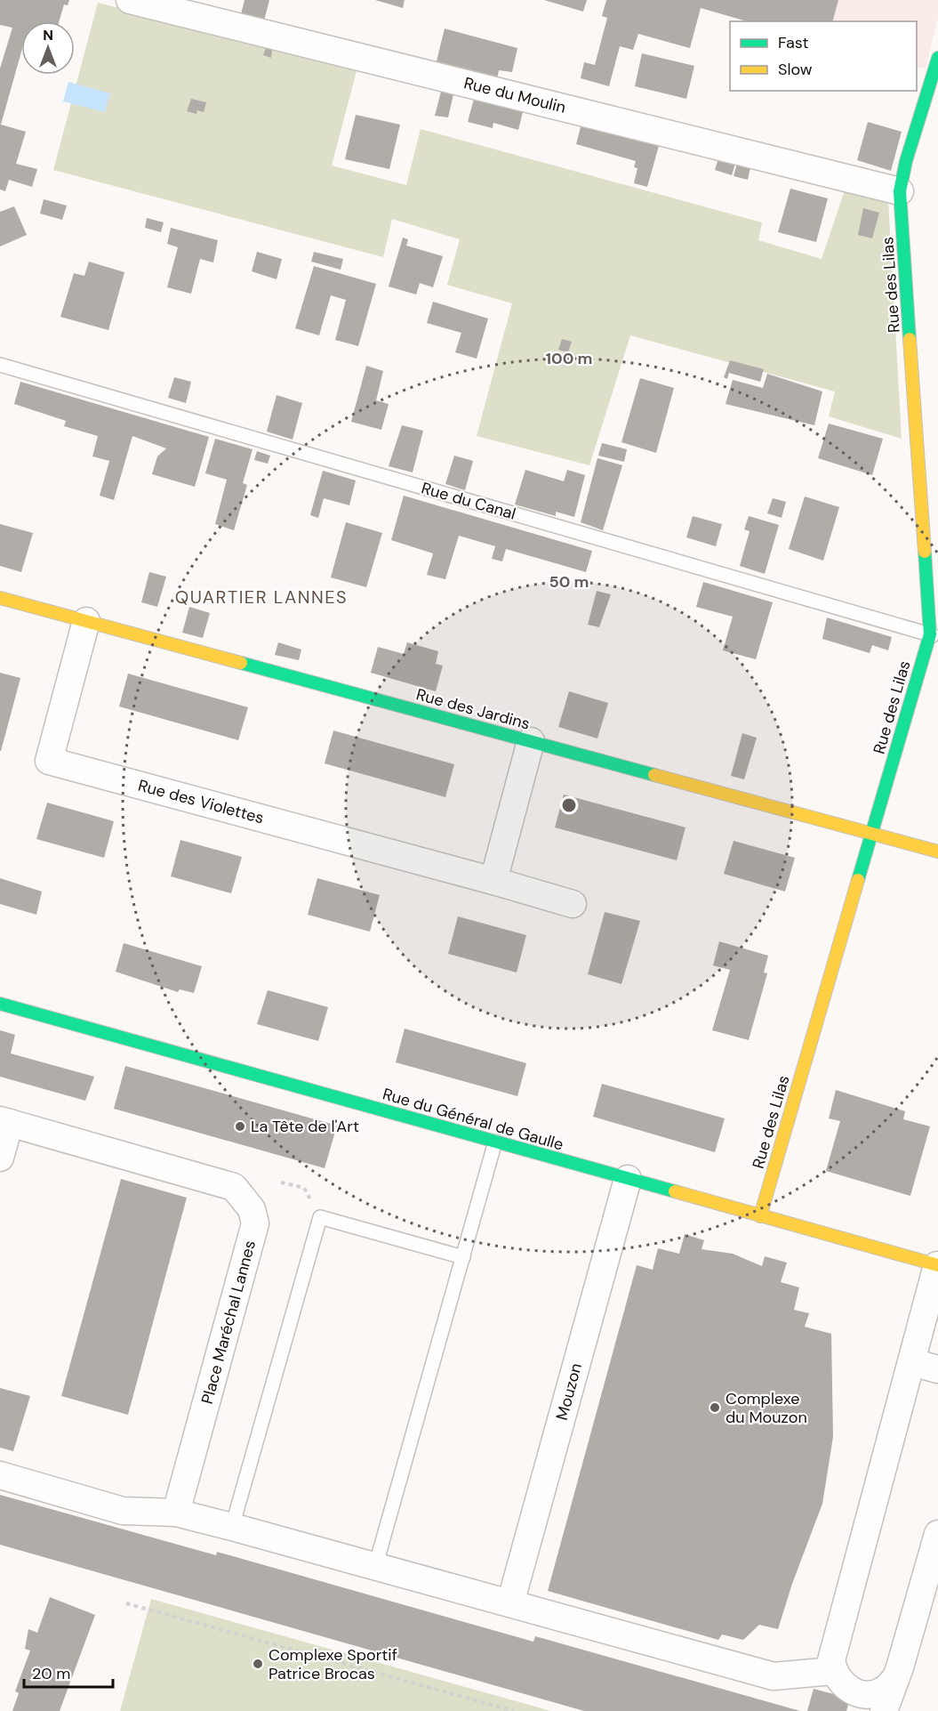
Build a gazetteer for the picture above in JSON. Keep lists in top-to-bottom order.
{
  "streets": {
    "street": [
      "Rue du Moulin",
      "Rue des Lilas",
      "Rue des Jardins",
      "Rue des Violettes",
      "Rue du Général de Gaulle",
      "Place Maréchal Lannes",
      "Mouzon"
    ],
    "lane": ["Rue du Canal"]
  },
  "crossings": [
    ["Rue du Moulin", "Rue des Lilas"],
    ["Rue des Lilas", "Rue du Canal"],
    ["Rue des Lilas", "Rue des Jardins"],
    ["Rue des Lilas", "Rue du Général de Gaulle"],
    ["Rue des Jardins", "Rue des Violettes"],
    ["Rue du Général de Gaulle", "Mouzon"]
  ],
  "districts": ["QUARTIER LANNES"],
  "places": ["La Tête de l'Art", "Complexe du Mouzon", "Complexe Sportif Patrice Brocas"],
  "legend": ["Fast", "Slow"],
  "scale_bar": "20 m",
  "north": "top",
  "rings": ["100 m", "50 m"]
}
